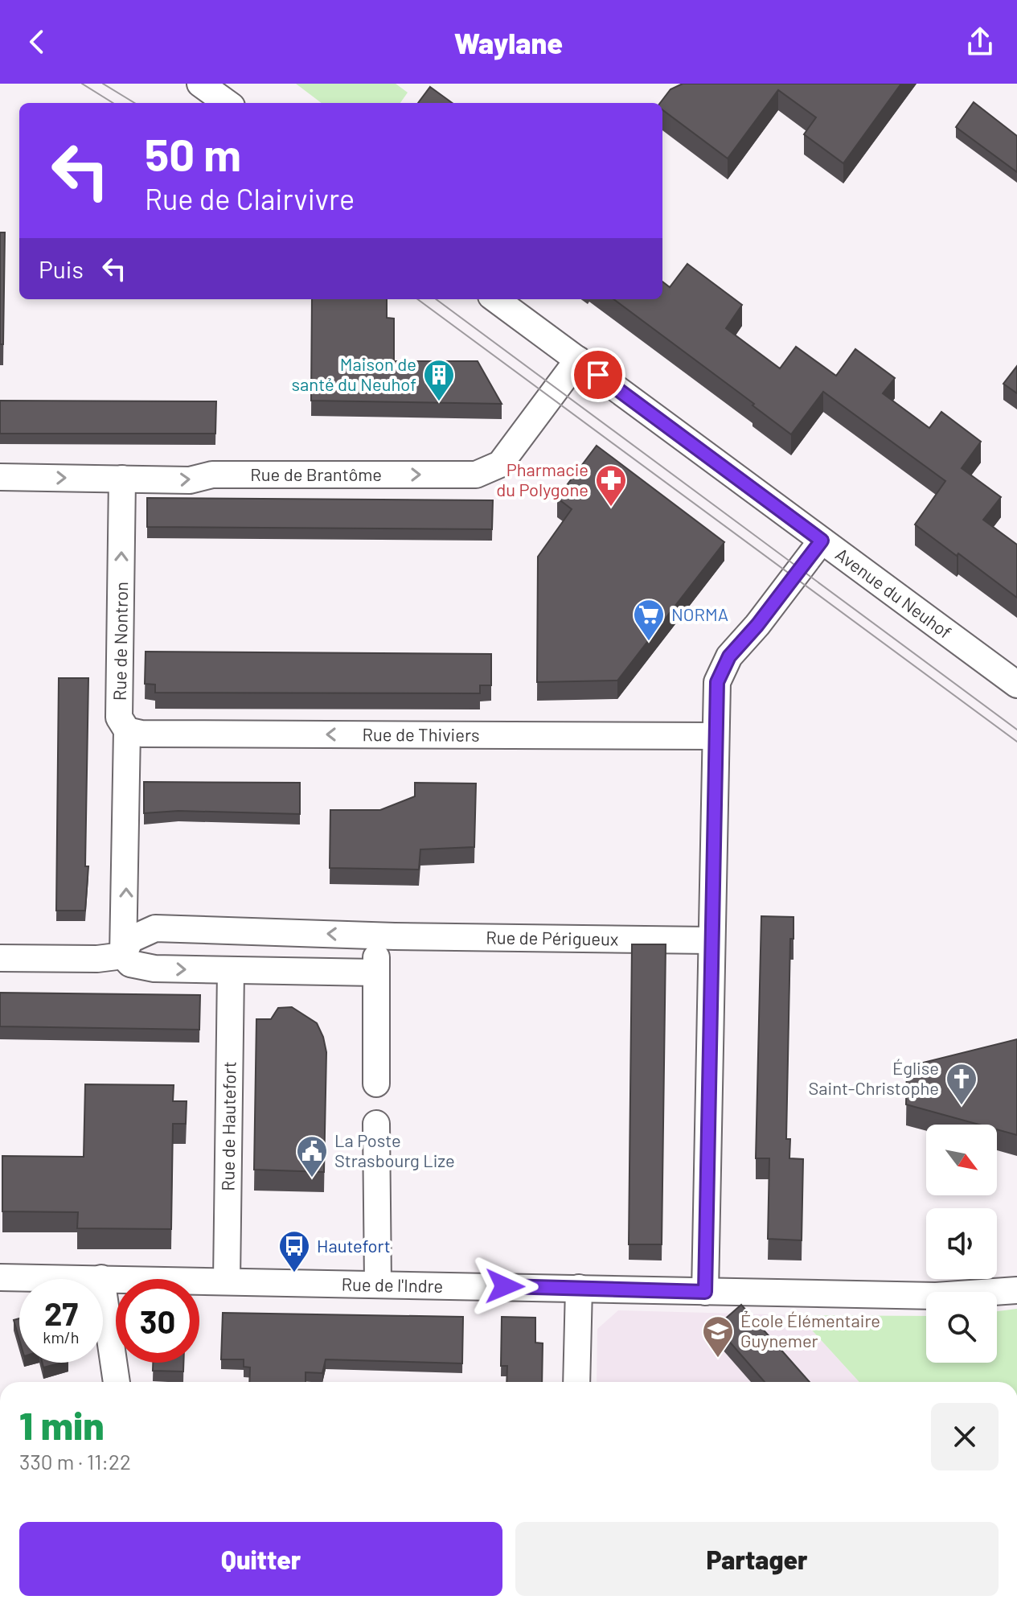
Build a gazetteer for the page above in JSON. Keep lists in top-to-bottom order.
{
  "streets": {
    "street": [
      "Rue de Brantôme",
      "Avenue du Neuhof",
      "Rue de Nontron",
      "Rue de Thiviers",
      "Rue de Périgueux",
      "Rue de Hautefort",
      "Rue de l'Indre"
    ]
  },
  "crossings": [
    ["Rue de Brantôme", "Avenue du Neuhof"],
    ["Rue de Brantôme", "Rue de Nontron"],
    ["Rue de Nontron", "Rue de Thiviers"],
    ["Rue de Nontron", "Rue de Périgueux"],
    ["Rue de Hautefort", "Rue de l'Indre"]
  ],
  "one_way": ["Rue de Brantôme", "Rue de Nontron", "Rue de Thiviers"],
  "places": {
    "building": ["Maison de santé du Neuhof"],
    "pharmacy": ["Pharmacie du Polygone"],
    "supermarket": ["NORMA"],
    "church": ["Église Saint-Christophe"],
    "public building": ["La Poste Strasbourg Lize"],
    "bus stop": ["Hautefort"],
    "school or university": ["École Élémentaire Guynemer"]
  },
  "north": "bottom right",
  "page": {
    "header": "Waylane",
    "turn": ["50 m", "Rue de Clairvivre"],
    "then": "Puis",
    "speed": "27 km/h",
    "limit": "30",
    "heading": ["1 min", "330 m · 11:22"],
    "buttons": ["Quitter", "Partager"]
  }
}
